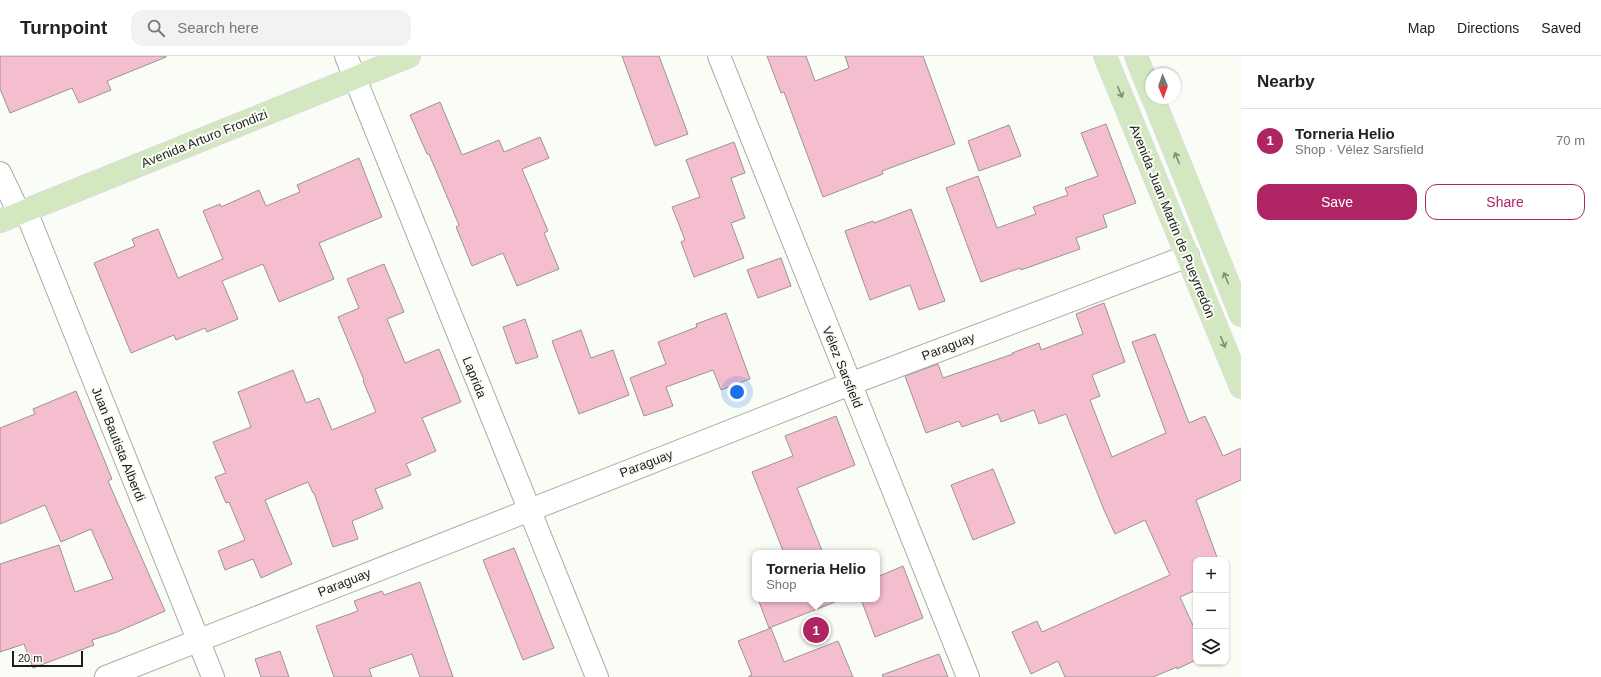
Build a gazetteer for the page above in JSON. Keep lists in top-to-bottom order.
{
  "streets": {
    "main road": ["Avenida Arturo Frondizi", "Avenida Juan Martin de Pueyrredón"],
    "street": [
      "Paraguay",
      "Vélez Sarsfield",
      "Laprida",
      "Juan Bautista Alberdi"
    ]
  },
  "crossings": [
    ["Avenida Arturo Frondizi", "Laprida"],
    ["Avenida Arturo Frondizi", "Juan Bautista Alberdi"],
    ["Avenida Juan Martin de Pueyrredón", "Paraguay"],
    ["Paraguay", "Vélez Sarsfield"],
    ["Paraguay", "Laprida"],
    ["Paraguay", "Juan Bautista Alberdi"]
  ],
  "scale_bar": "20 m",
  "north": "bottom",
  "page": {
    "header": "Turnpoint",
    "search": "Search here",
    "nav": ["Map", "Directions", "Saved"],
    "heading": "Nearby",
    "list": [
      {
        "mark": "1",
        "name": "Torneria Helio",
        "note": "Shop · Vélez Sarsfield",
        "value": "70 m"
      }
    ],
    "buttons": ["Save", "Share"],
    "popup": ["Torneria Helio", "Shop"],
    "map_buttons": ["+", "−"],
    "pins": "1",
    "scale": "20 m"
  }
}
